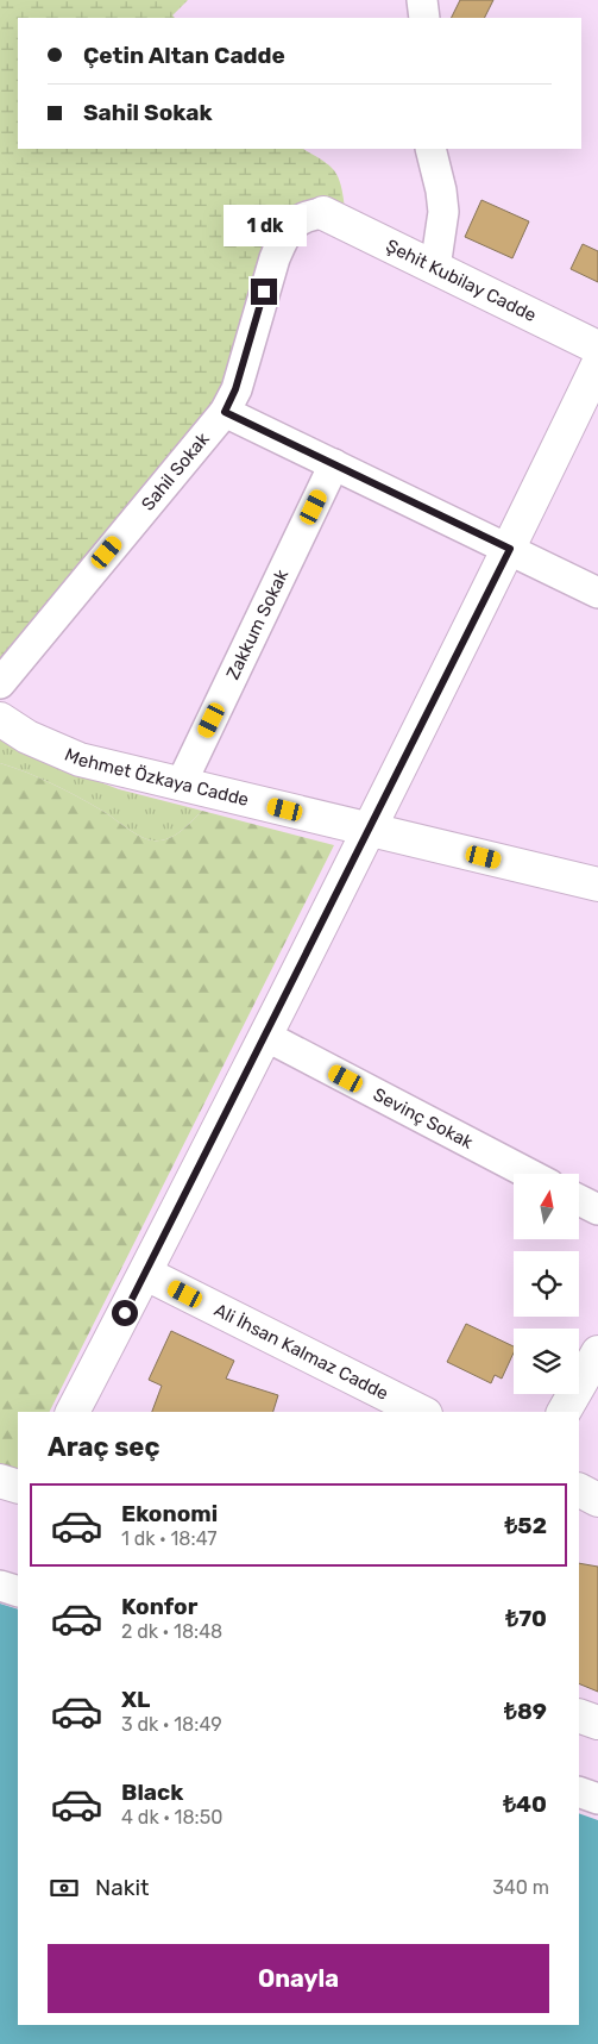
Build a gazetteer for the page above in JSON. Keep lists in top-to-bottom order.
{
  "streets": {
    "street": [
      "Şehit Kubilay Cadde",
      "Sahil Sokak",
      "Zakkum Sokak",
      "Mehmet Özkaya Cadde",
      "Sevinç Sokak",
      "Ali İhsan Kalmaz Cadde"
    ]
  },
  "crossings": [
    ["Şehit Kubilay Cadde", "Sahil Sokak"],
    ["Zakkum Sokak", "Mehmet Özkaya Cadde"]
  ],
  "north": "top",
  "page": {
    "banner": ["Çetin Altan Cadde", "Sahil Sokak"],
    "bubble": "1 dk",
    "heading": "Araç seç",
    "list": [
      {
        "name": "Ekonomi",
        "note": "1 dk · 18:47",
        "value": "₺52"
      },
      {
        "name": "Konfor",
        "note": "2 dk · 18:48",
        "value": "₺70"
      },
      {
        "name": "XL",
        "note": "3 dk · 18:49",
        "value": "₺89"
      },
      {
        "name": "Black",
        "note": "4 dk · 18:50",
        "value": "₺40"
      }
    ],
    "pay": ["Nakit", "340 m"],
    "buttons": "Onayla"
  }
}
